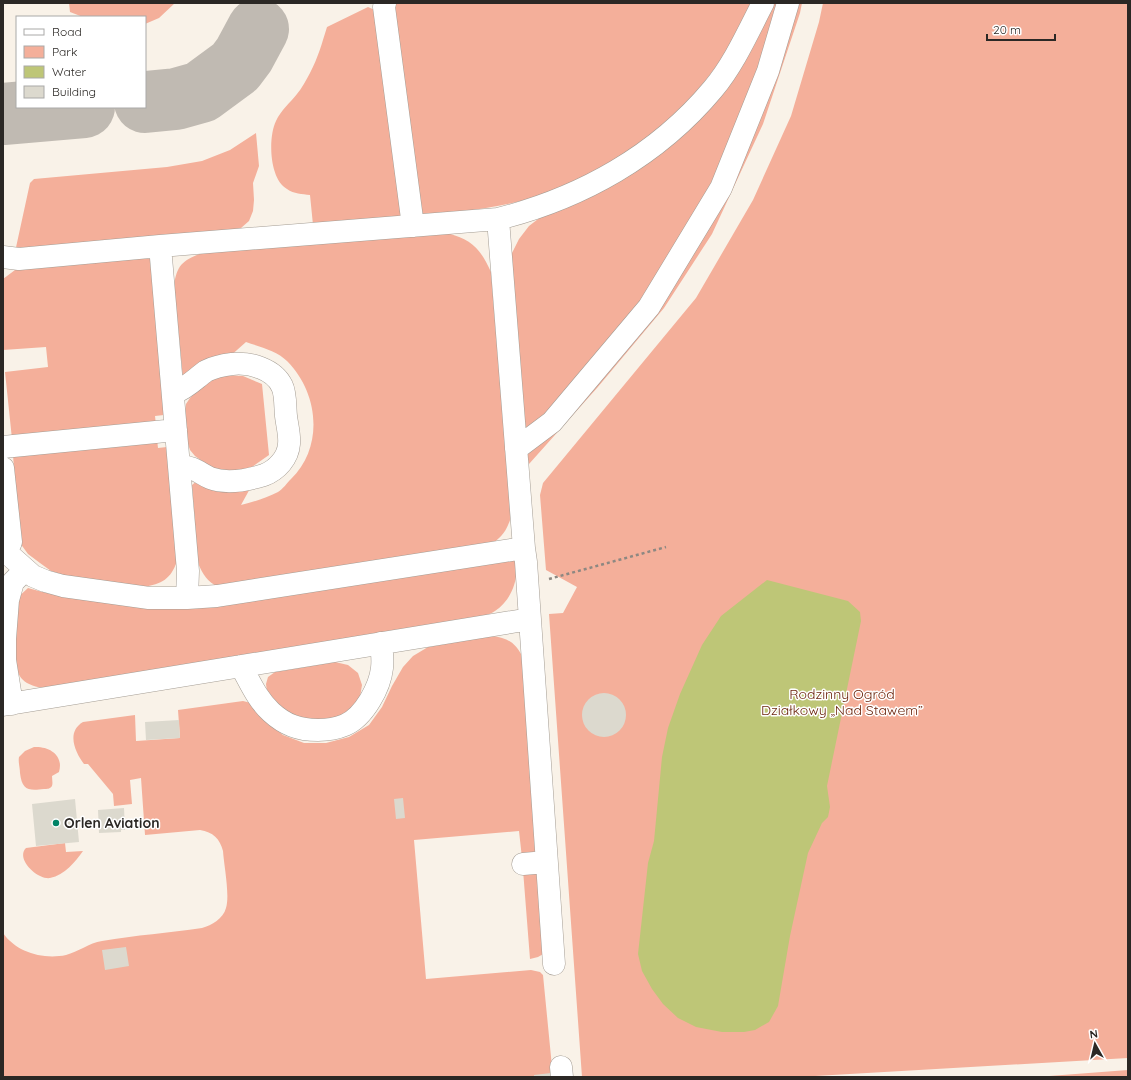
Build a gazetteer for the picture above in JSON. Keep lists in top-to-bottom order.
{
  "parks": ["Rodzinny Ogród Działkowy „Nad Stawem”"],
  "places": ["Orlen Aviation"],
  "legend": [
    "Road",
    "Park",
    "Water",
    "Building"
  ],
  "scale_bar": "20 m",
  "north": "top"
}
